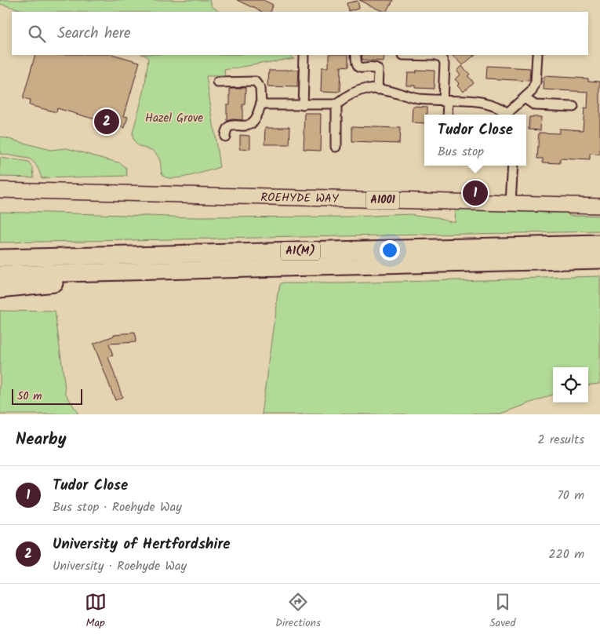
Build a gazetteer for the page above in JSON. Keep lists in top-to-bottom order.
{
  "streets": {
    "highway": ["A1(M)"],
    "main road": ["ROEHYDE WAY", "A1001"]
  },
  "parks": ["Hazel Grove"],
  "scale_bar": "50 m",
  "page": {
    "search": "Search here",
    "pins": ["2", "1"],
    "popup": ["Tudor Close", "Bus stop"],
    "scale": "50 m",
    "heading": ["Nearby", "2 results"],
    "list": [
      {
        "mark": "1",
        "name": "Tudor Close",
        "note": "Bus stop · Roehyde Way",
        "value": "70 m"
      },
      {
        "mark": "2",
        "name": "University of Hertfordshire",
        "note": "University · Roehyde Way",
        "value": "220 m"
      }
    ],
    "nav": ["Map", "Directions", "Saved"]
  }
}
